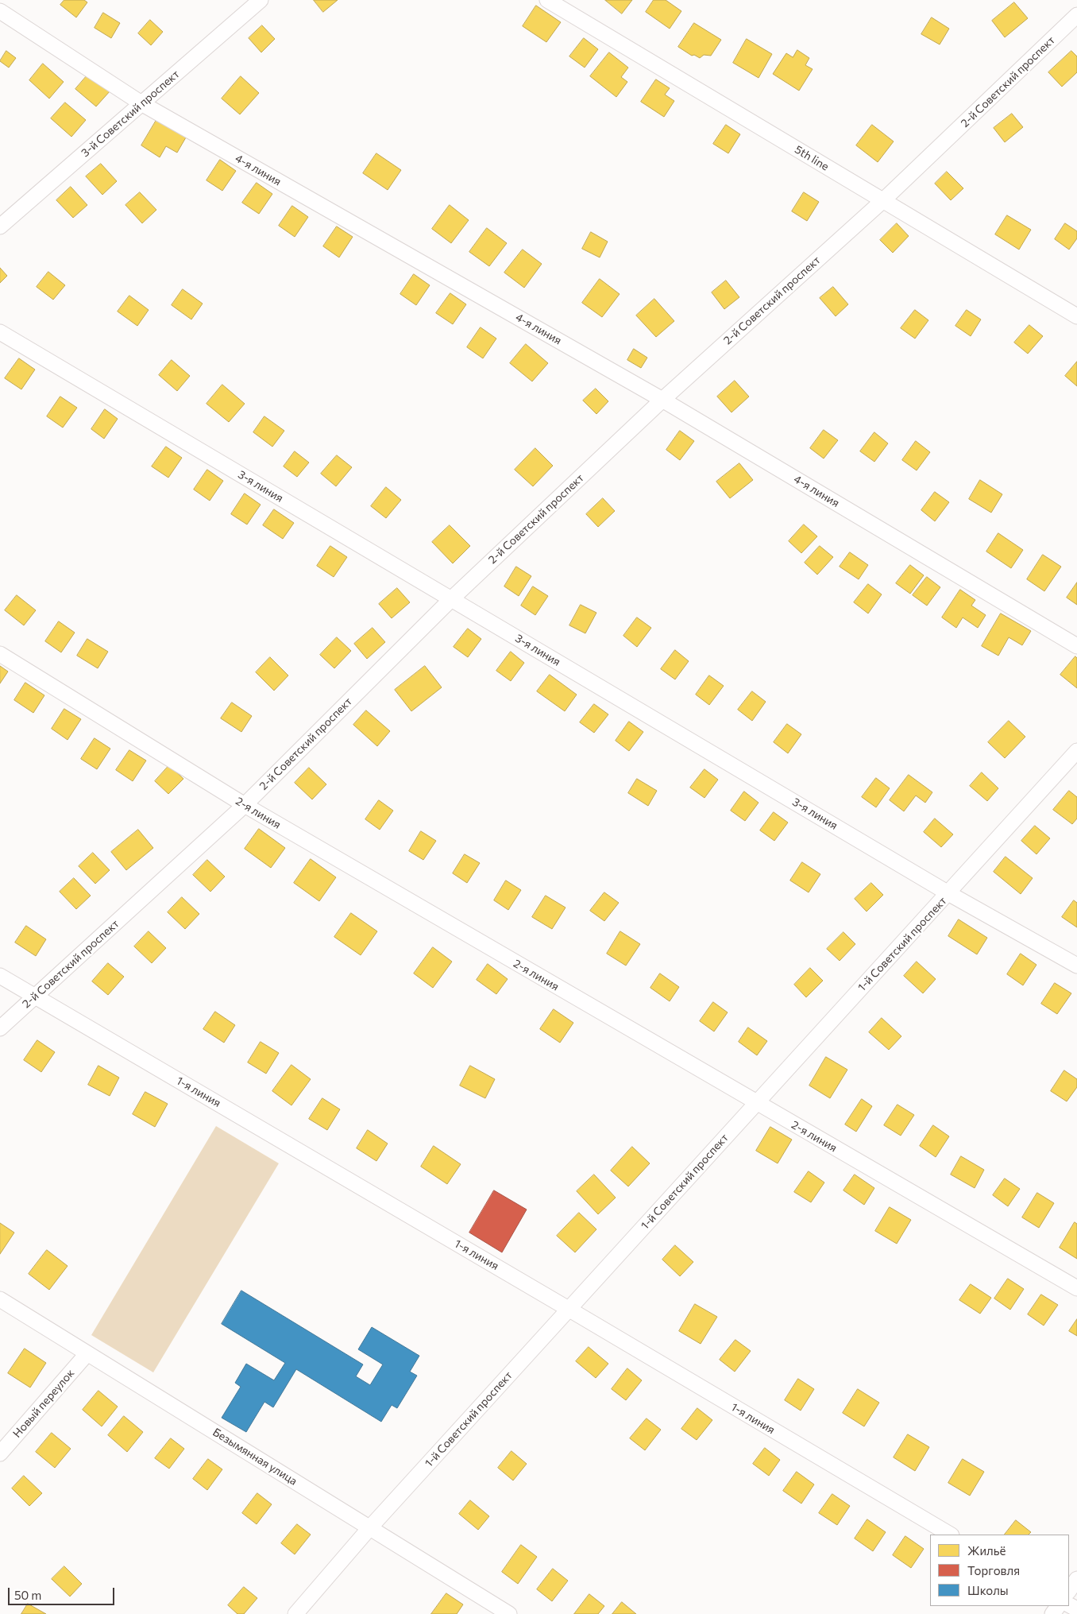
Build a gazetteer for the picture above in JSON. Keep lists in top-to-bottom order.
{
  "streets": {
    "street": [
      "2-й Советский проспект",
      "3-й Советский проспект",
      "5th line",
      "4-я линия",
      "3-я линия",
      "2-я линия",
      "1-й Советский проспект",
      "1-я линия",
      "Новый переулок",
      "Безымянная улица"
    ]
  },
  "crossings": [
    ["2-й Советский проспект", "5th line"],
    ["2-й Советский проспект", "4-я линия"],
    ["2-й Советский проспект", "3-я линия"],
    ["2-й Советский проспект", "2-я линия"],
    ["2-й Советский проспект", "1-я линия"],
    ["3-й Советский проспект", "4-я линия"],
    ["3-я линия", "1-й Советский проспект"],
    ["2-я линия", "1-й Советский проспект"],
    ["1-й Советский проспект", "1-я линия"],
    ["1-й Советский проспект", "Безымянная улица"],
    ["Новый переулок", "Безымянная улица"]
  ],
  "legend": ["Жильё", "Торговля", "Школы"],
  "scale_bar": "50 m"
}
